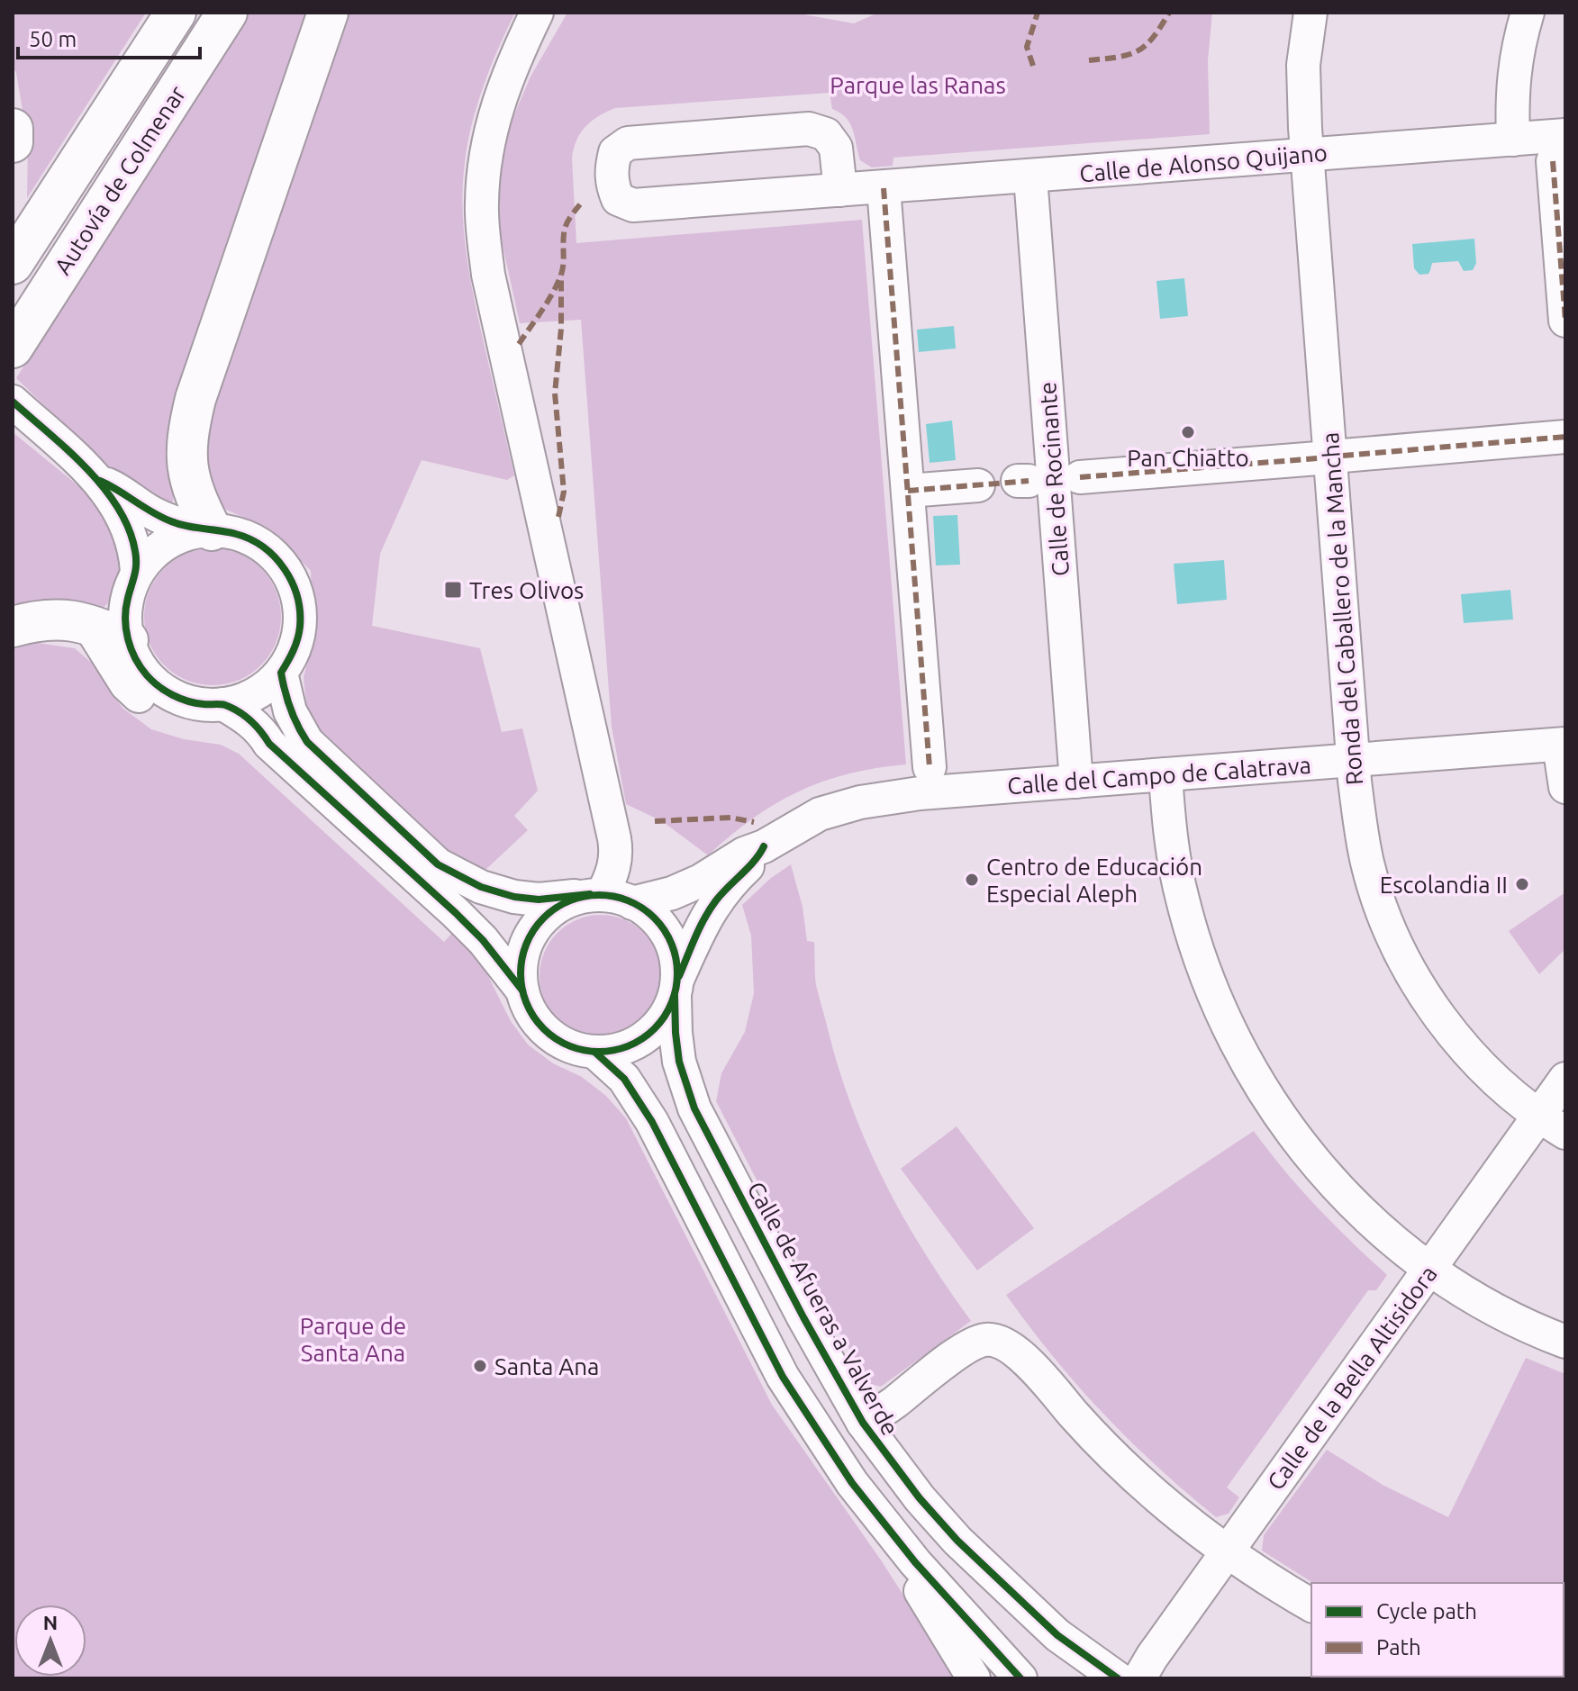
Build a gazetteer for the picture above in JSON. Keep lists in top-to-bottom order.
{
  "streets": {
    "highway": ["Autovía de Colmenar"],
    "street": [
      "Calle de Alonso Quijano",
      "Calle de Rocinante",
      "Ronda del Caballero de la Mancha",
      "Calle del Campo de Calatrava",
      "Calle de Afueras a Valverde",
      "Calle de la Bella Altisidora"
    ]
  },
  "crossings": [
    ["Calle de Alonso Quijano", "Calle de Rocinante"],
    ["Calle de Alonso Quijano", "Ronda del Caballero de la Mancha"],
    ["Calle de Rocinante", "Calle del Campo de Calatrava"],
    ["Ronda del Caballero de la Mancha", "Calle del Campo de Calatrava"],
    ["Ronda del Caballero de la Mancha", "Calle de la Bella Altisidora"],
    ["Calle del Campo de Calatrava", "Calle de Afueras a Valverde"]
  ],
  "parks": ["Parque las Ranas", "Parque de Santa Ana"],
  "places": {
    "other": [
      "Pan Chiatto",
      "Centro de Educación Especial Aleph",
      "Escolandia II",
      "Santa Ana"
    ],
    "transit": ["Tres Olivos"]
  },
  "legend": ["Cycle path", "Path"],
  "scale_bar": "50 m",
  "north": "top"
}
